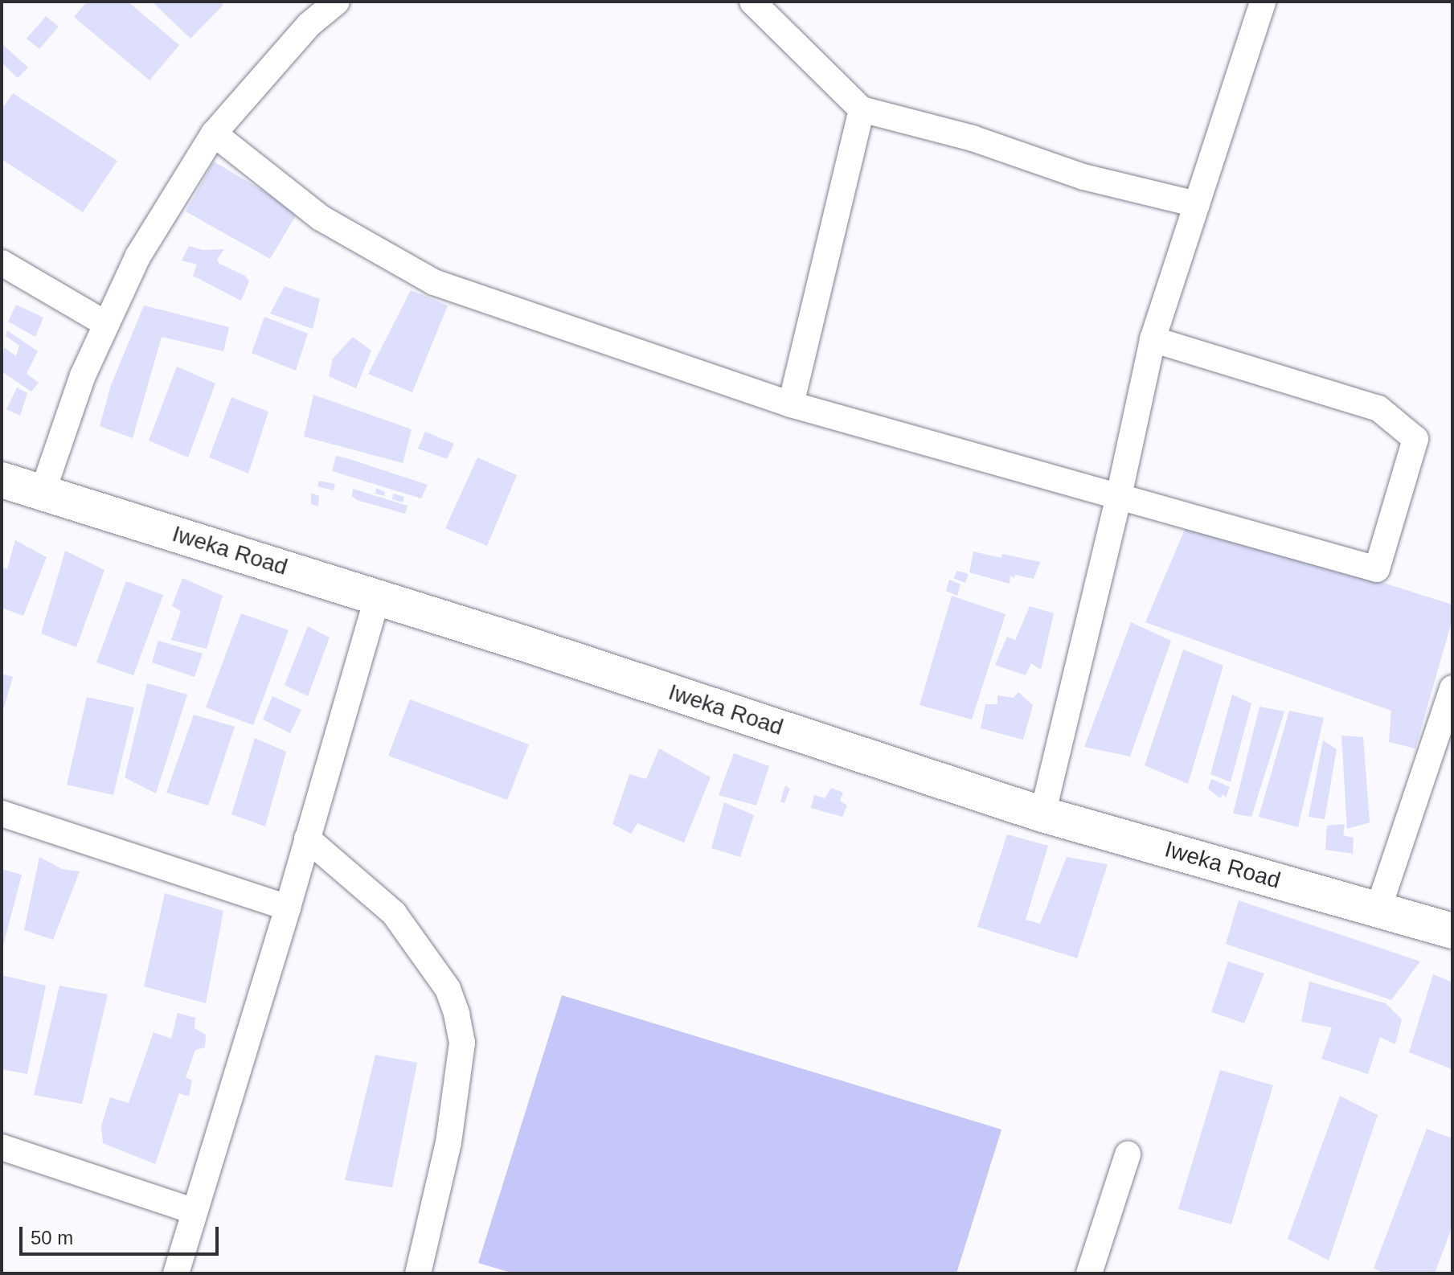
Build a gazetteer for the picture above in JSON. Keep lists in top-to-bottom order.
{
  "streets": {
    "main road": ["Iweka Road"]
  },
  "scale_bar": "50 m"
}
